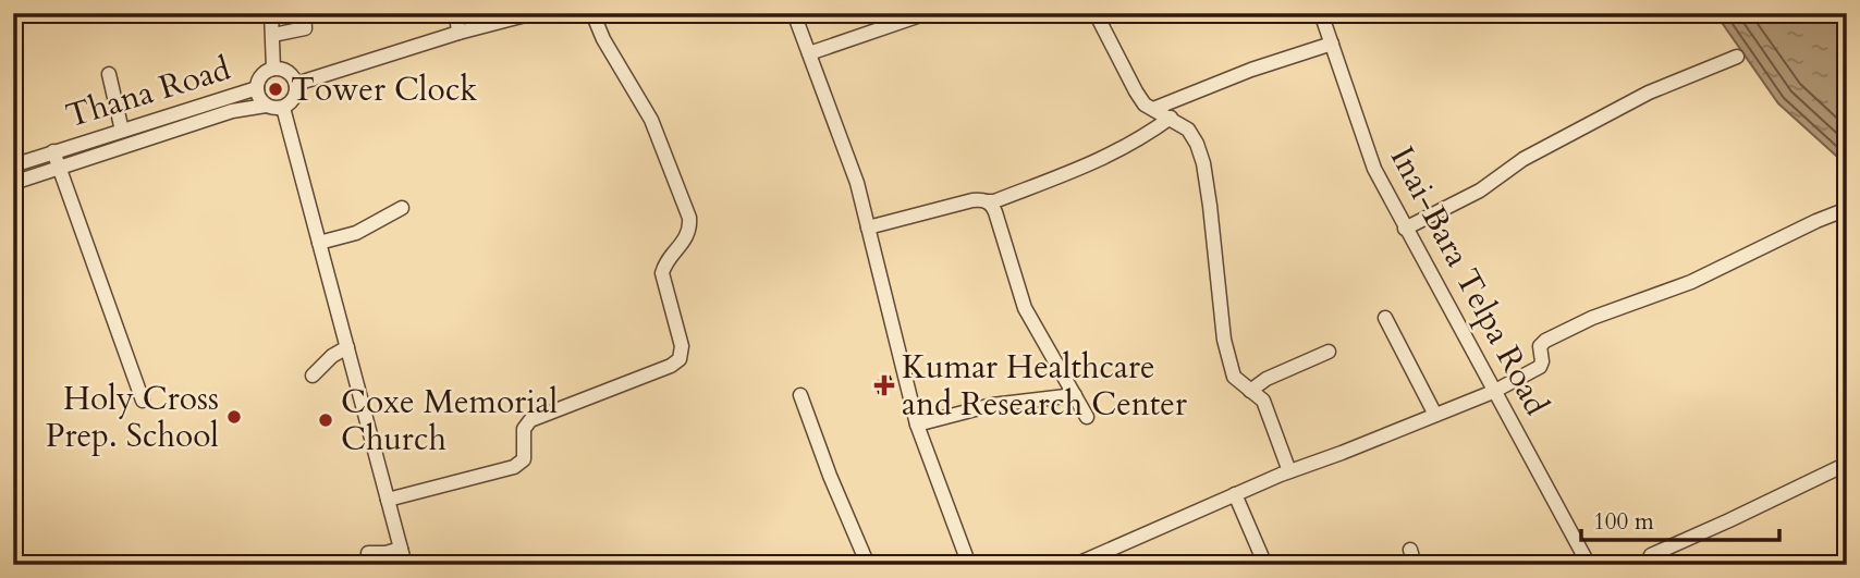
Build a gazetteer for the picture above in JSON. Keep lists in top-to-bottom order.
{
  "streets": {
    "street": ["Thana Road", "Inai-Bara Telpa Road"]
  },
  "places": {
    "other": ["Tower Clock", "Holy Cross Prep. School", "Coxe Memorial Church"],
    "health": ["Kumar Healthcare and Research Center"]
  },
  "scale_bar": "100 m"
}
